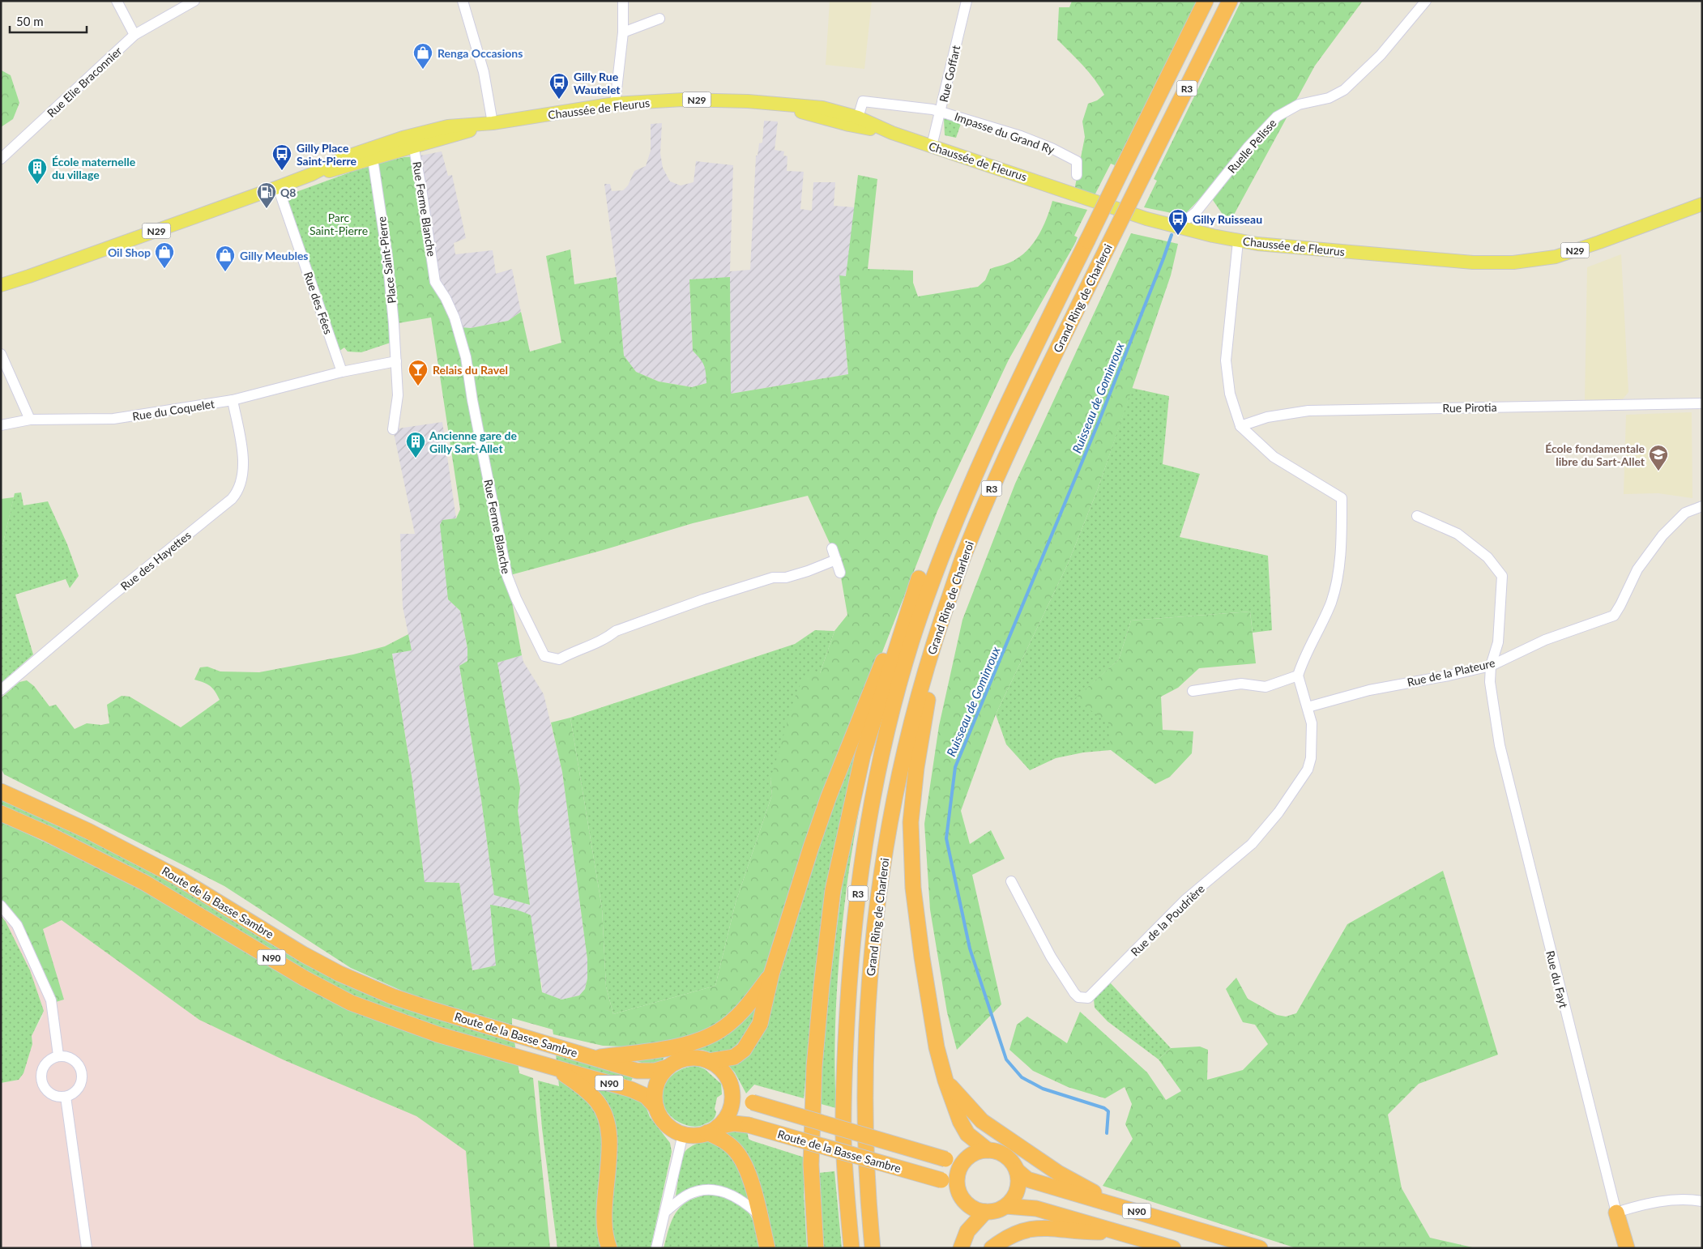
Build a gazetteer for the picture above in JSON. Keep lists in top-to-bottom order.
{
  "streets": {
    "highway": [
      "R3",
      "Grand Ring de Charleroi",
      "Route de la Basse Sambre",
      "N90"
    ],
    "main road": ["N29", "Chaussée de Fleurus"],
    "street": [
      "Rue Goffart",
      "Rue Elie Braconnier",
      "Impasse du Grand Ry",
      "Ruelle Pelisse",
      "Rue Ferme Blanche",
      "Place Saint-Pierre",
      "Rue des Fées",
      "Rue Pirotia",
      "Rue du Coquelet",
      "Rue des Hayettes",
      "Rue de la Plateure",
      "Rue de la Poudrière",
      "Rue du Fayt"
    ]
  },
  "crossings": [
    ["Rue Goffart", "Chaussée de Fleurus"],
    ["Rue Goffart", "Impasse du Grand Ry"],
    ["Chaussée de Fleurus", "Ruelle Pelisse"],
    ["Chaussée de Fleurus", "Rue Ferme Blanche"],
    ["Chaussée de Fleurus", "Place Saint-Pierre"],
    ["Chaussée de Fleurus", "Rue des Fées"],
    ["Place Saint-Pierre", "Rue du Coquelet"],
    ["Rue des Fées", "Rue du Coquelet"],
    ["Rue du Coquelet", "Rue des Hayettes"],
    ["Rue de la Plateure", "Rue de la Poudrière"],
    ["Rue de la Plateure", "Rue du Fayt"],
    ["Route de la Basse Sambre", "N90"]
  ],
  "water": ["Ruisseau de Gominroux"],
  "parks": ["Parc Saint-Pierre"],
  "places": {
    "shop": ["Renga Occasions", "Oil Shop", "Gilly Meubles"],
    "bus stop": ["Gilly Rue Wautelet", "Gilly Place Saint-Pierre", "Gilly Ruisseau"],
    "building": ["École maternelle du village", "Ancienne gare de Gilly Sart-Allet"],
    "fuel station": ["Q8"],
    "bar": ["Relais du Ravel"],
    "school or university": ["École fondamentale libre du Sart-Allet"]
  },
  "scale_bar": "50 m"
}
